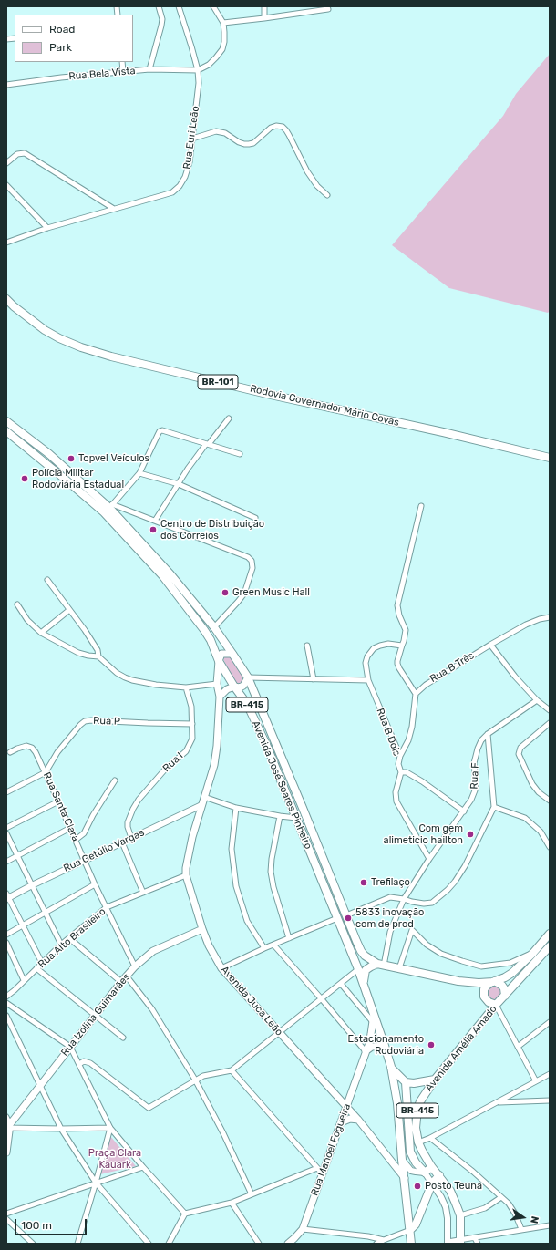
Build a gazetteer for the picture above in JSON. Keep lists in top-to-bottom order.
{
  "streets": {
    "main road": [
      "BR-101",
      "Rodovia Governador Mário Covas",
      "BR-415",
      "Avenida José Soares Pinheiro",
      "Avenida Juca Leão",
      "Rua Izolina Guimarães",
      "Avenida Amélia Amado",
      "Rua Manoel Fogueira"
    ],
    "street": [
      "Rua Bela Vista",
      "Rua Euri Leão",
      "Rua B Três",
      "Rua P",
      "Rua B Dois",
      "Rua I",
      "Rua F",
      "Rua Santa Clara",
      "Rua Getúlio Vargas",
      "Rua Alto Brasileiro"
    ]
  },
  "crossings": [
    ["Rua Bela Vista", "Rua Euri Leão"],
    ["BR-415", "Rua F"],
    ["BR-415", "Avenida José Soares Pinheiro"],
    ["BR-415", "Avenida Amélia Amado"],
    ["Rua P", "Rua I"],
    ["Rua P", "Rua Santa Clara"],
    ["Rua B Dois", "Rua F"],
    ["Rua I", "Rua Getúlio Vargas"],
    ["Rua F", "Avenida José Soares Pinheiro"],
    ["Avenida José Soares Pinheiro", "Avenida Juca Leão"],
    ["Avenida José Soares Pinheiro", "Rua Manoel Fogueira"],
    ["Rua Santa Clara", "Rua Getúlio Vargas"],
    ["Rua Santa Clara", "Rua Alto Brasileiro"],
    ["Rua Santa Clara", "Rua Izolina Guimarães"],
    ["Rua Getúlio Vargas", "Avenida Juca Leão"],
    ["Rua Alto Brasileiro", "Avenida Juca Leão"],
    ["Avenida Juca Leão", "Rua Izolina Guimarães"],
    ["Avenida Juca Leão", "Rua Manoel Fogueira"]
  ],
  "parks": ["Praça Clara Kauark"],
  "places": [
    "Topvel Veículos",
    "Polícia Militar Rodoviária Estadual",
    "Centro de Distribuição dos Correios",
    "Green Music Hall",
    "Com gem alimeticio hailton",
    "Trefilaço",
    "5833 inovação com de prod",
    "Estacionamento Rodoviária",
    "Posto Teuna"
  ],
  "legend": ["Road", "Park"],
  "scale_bar": "100 m",
  "north": "right"
}
